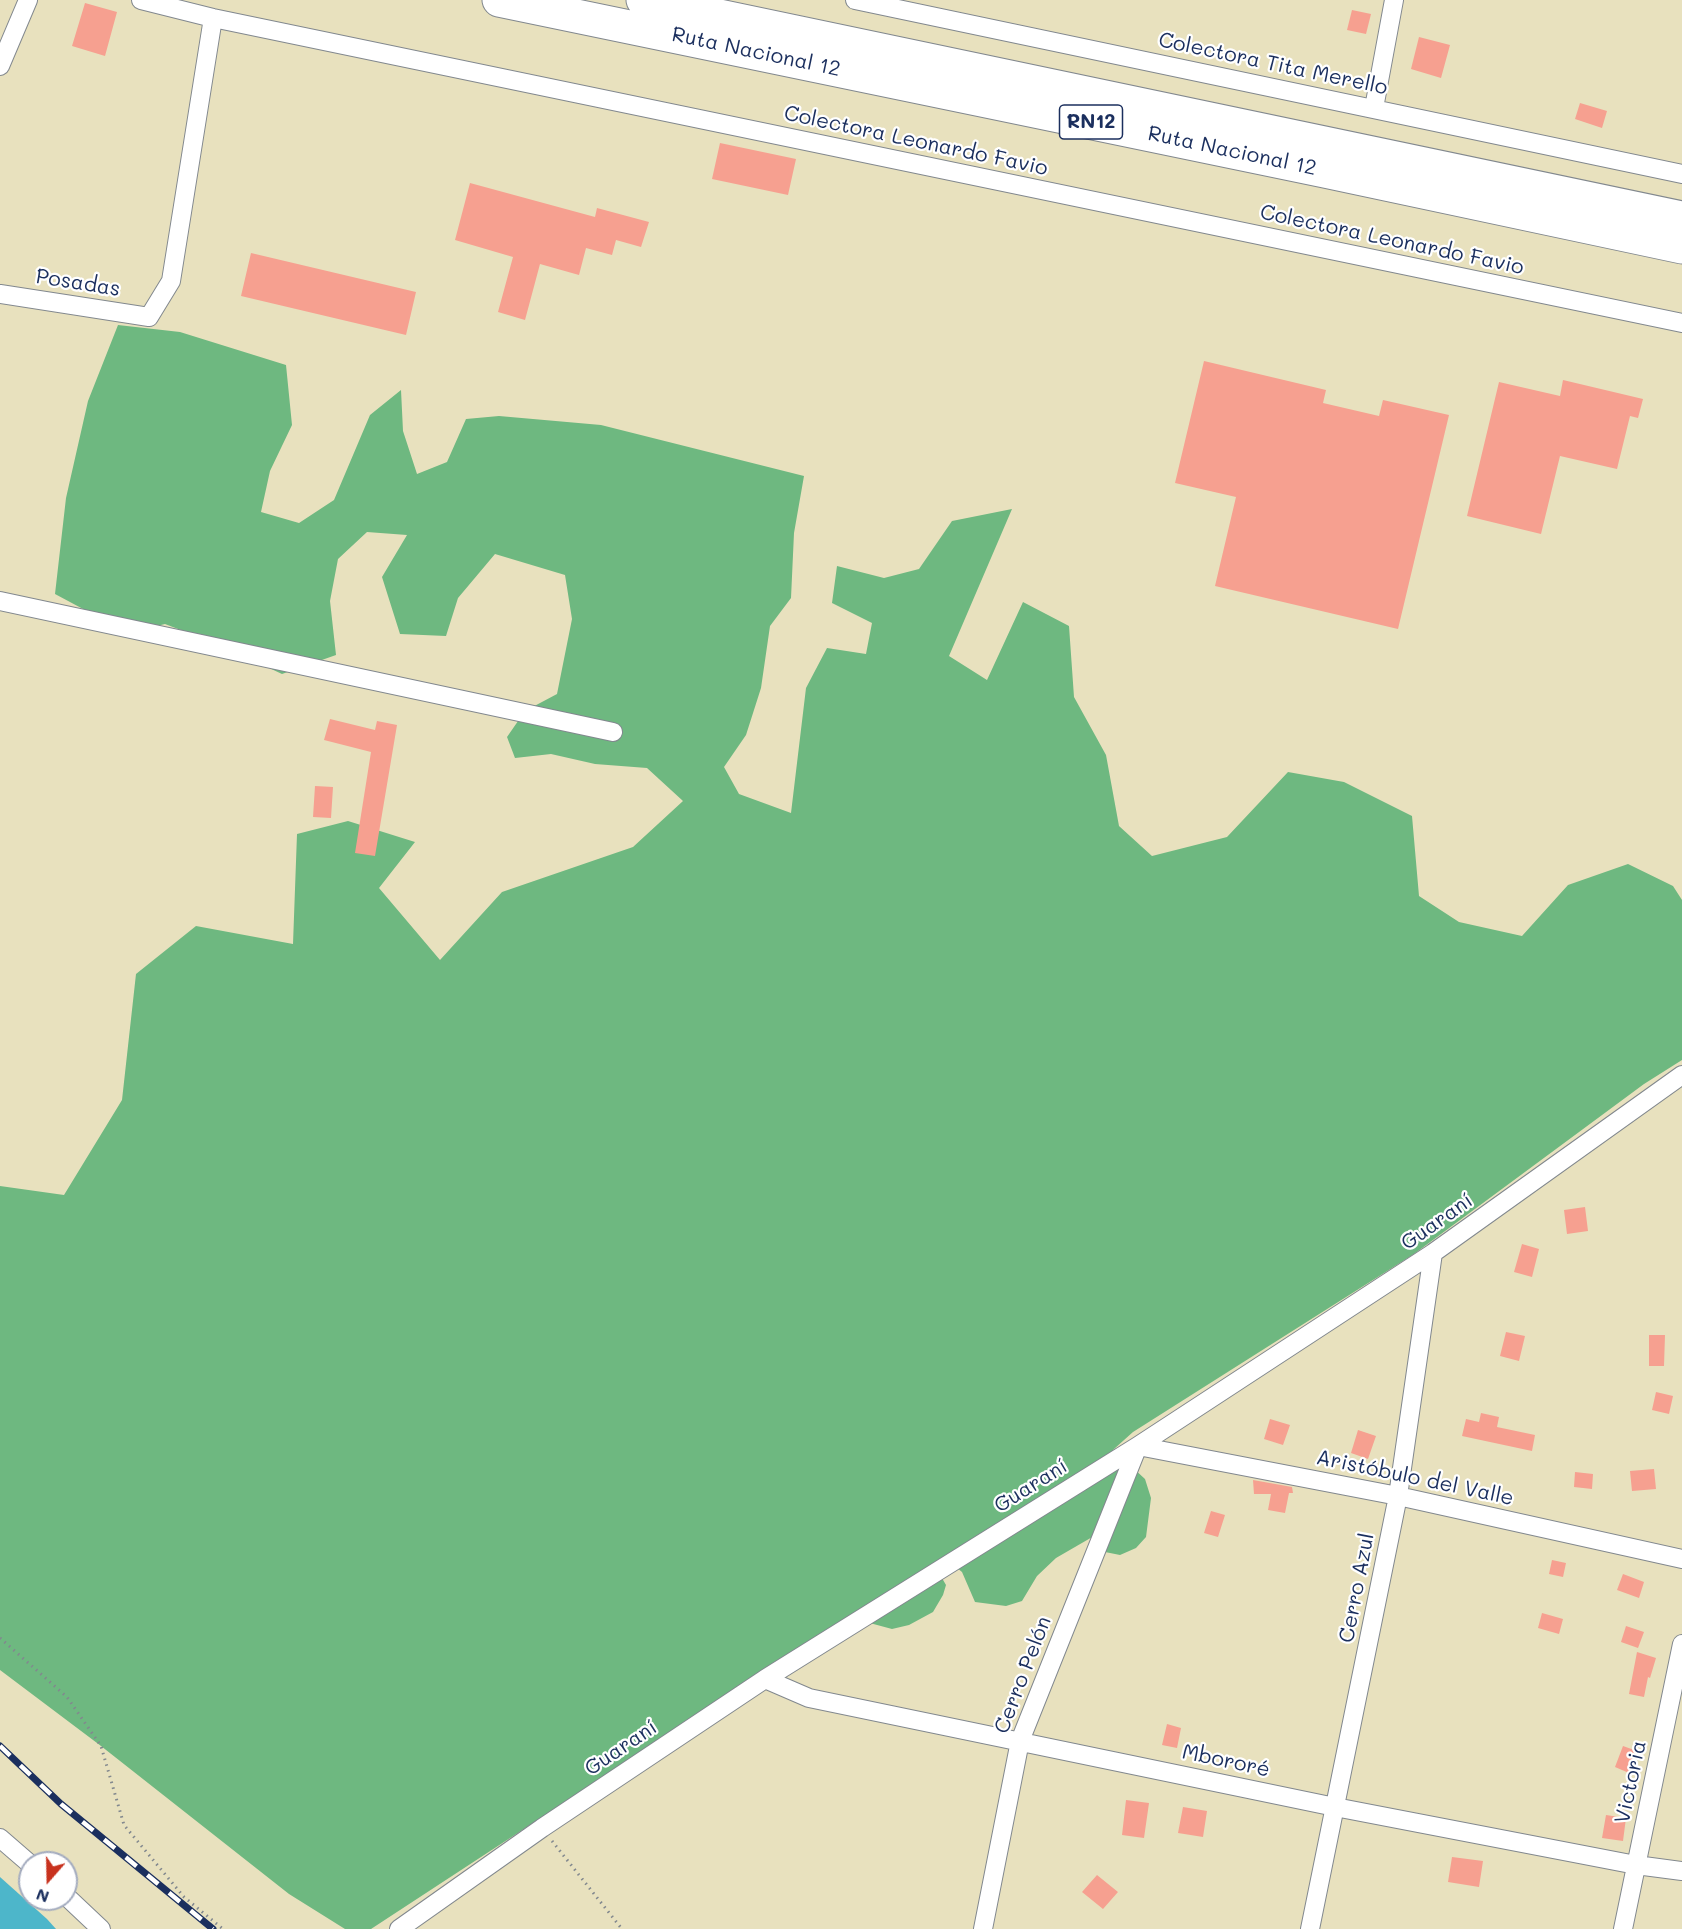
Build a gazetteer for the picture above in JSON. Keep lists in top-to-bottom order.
{
  "streets": {
    "highway": ["Ruta Nacional 12", "RN12"],
    "street": [
      "Colectora Tita Merello",
      "Colectora Leonardo Favio",
      "Posadas",
      "Guaraní",
      "Aristóbulo del Valle",
      "Cerro Azul",
      "Cerro Pelón",
      "Mbororé",
      "Victoria"
    ]
  },
  "crossings": [
    ["Colectora Leonardo Favio", "Posadas"],
    ["Guaraní", "Aristóbulo del Valle"],
    ["Guaraní", "Cerro Azul"],
    ["Guaraní", "Cerro Pelón"],
    ["Guaraní", "Mbororé"],
    ["Aristóbulo del Valle", "Cerro Azul"],
    ["Aristóbulo del Valle", "Cerro Pelón"],
    ["Cerro Azul", "Mbororé"],
    ["Cerro Pelón", "Mbororé"],
    ["Mbororé", "Victoria"]
  ],
  "north": "bottom"
}
